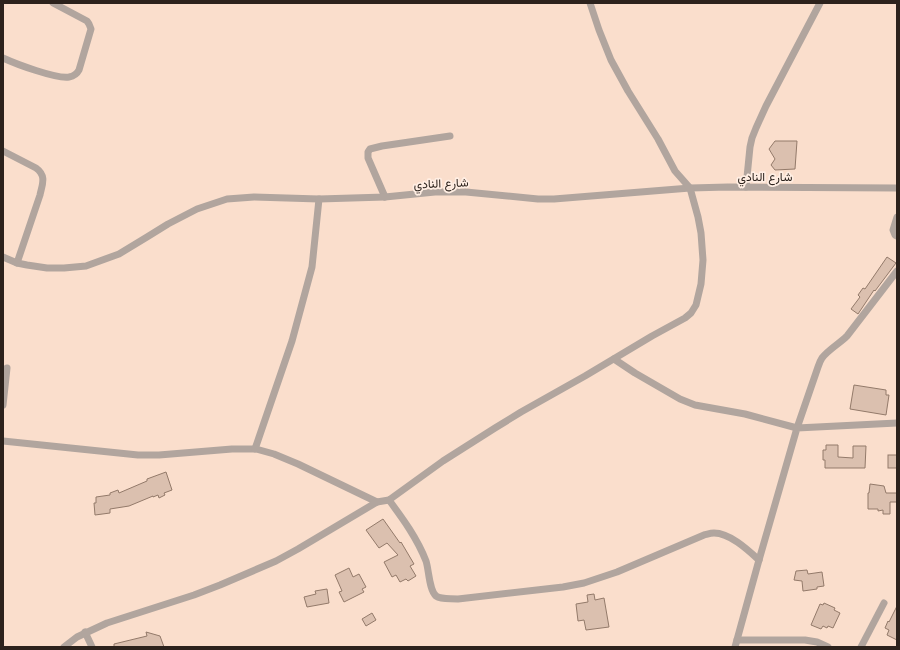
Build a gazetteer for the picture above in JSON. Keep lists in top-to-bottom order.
{
  "streets": {
    "street": ["شارع النادي"]
  }
}
